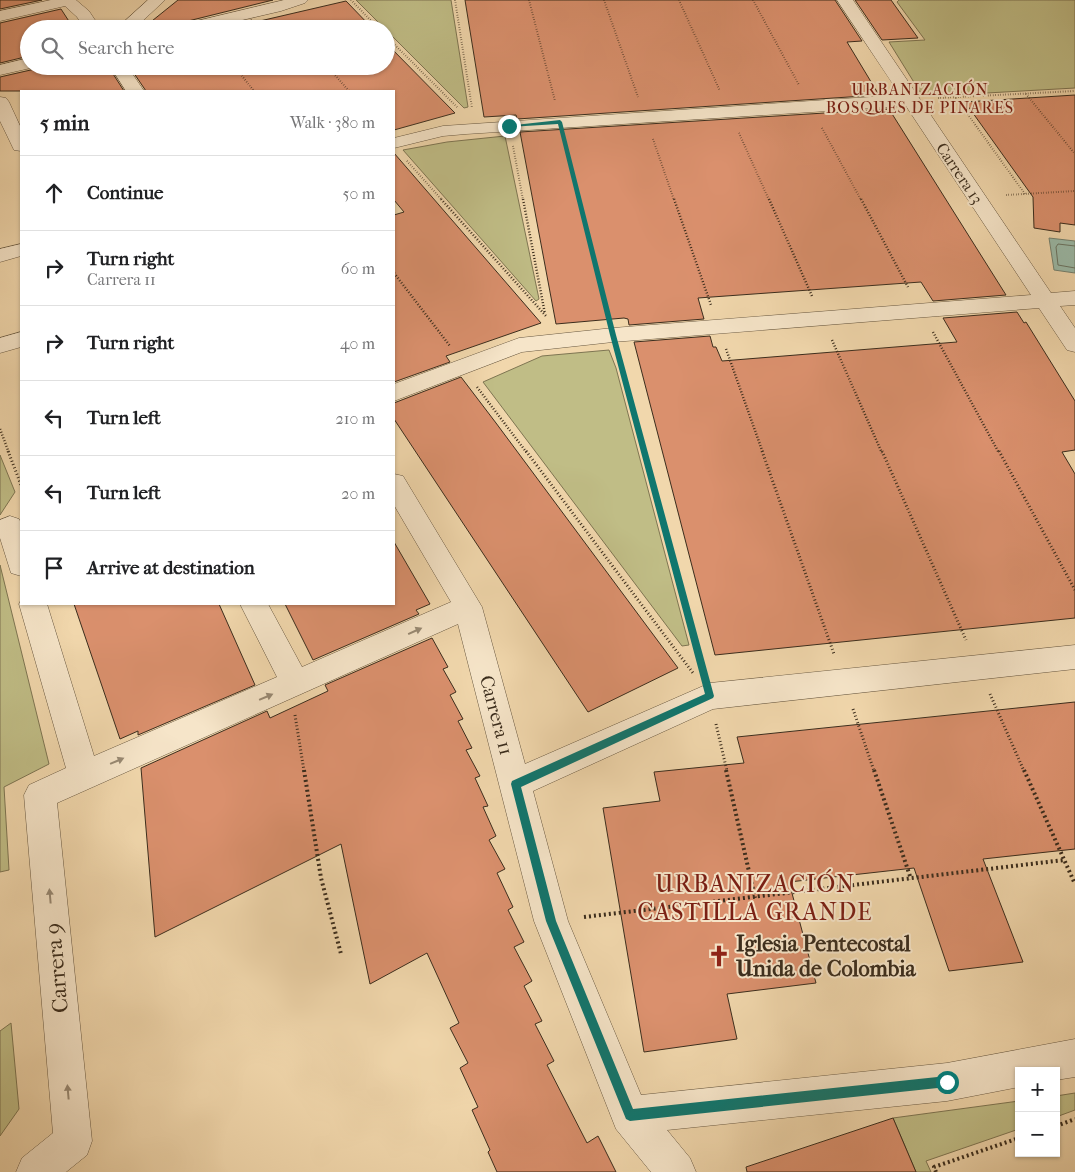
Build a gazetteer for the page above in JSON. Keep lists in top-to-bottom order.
{
  "streets": {
    "street": ["Carrera 13", "Carrera 11", "Carrera 9"]
  },
  "one_way": ["Carrera 9"],
  "districts": ["URBANIZACIÓN BOSQUES DE PINARES", "URBANIZACIÓN CASTILLA GRANDE"],
  "places": {
    "church": ["Iglesia Pentecostal Unida de Colombia"]
  },
  "page": {
    "search": "Search here",
    "heading": ["5 min", "Walk · 380 m"],
    "list": [
      ["Continue", "50 m"],
      ["Turn right", "Carrera 11", "60 m"],
      ["Turn right", "40 m"],
      ["Turn left", "210 m"],
      ["Turn left", "20 m"],
      "Arrive at destination"
    ],
    "map_buttons": ["+", "−"]
  }
}
